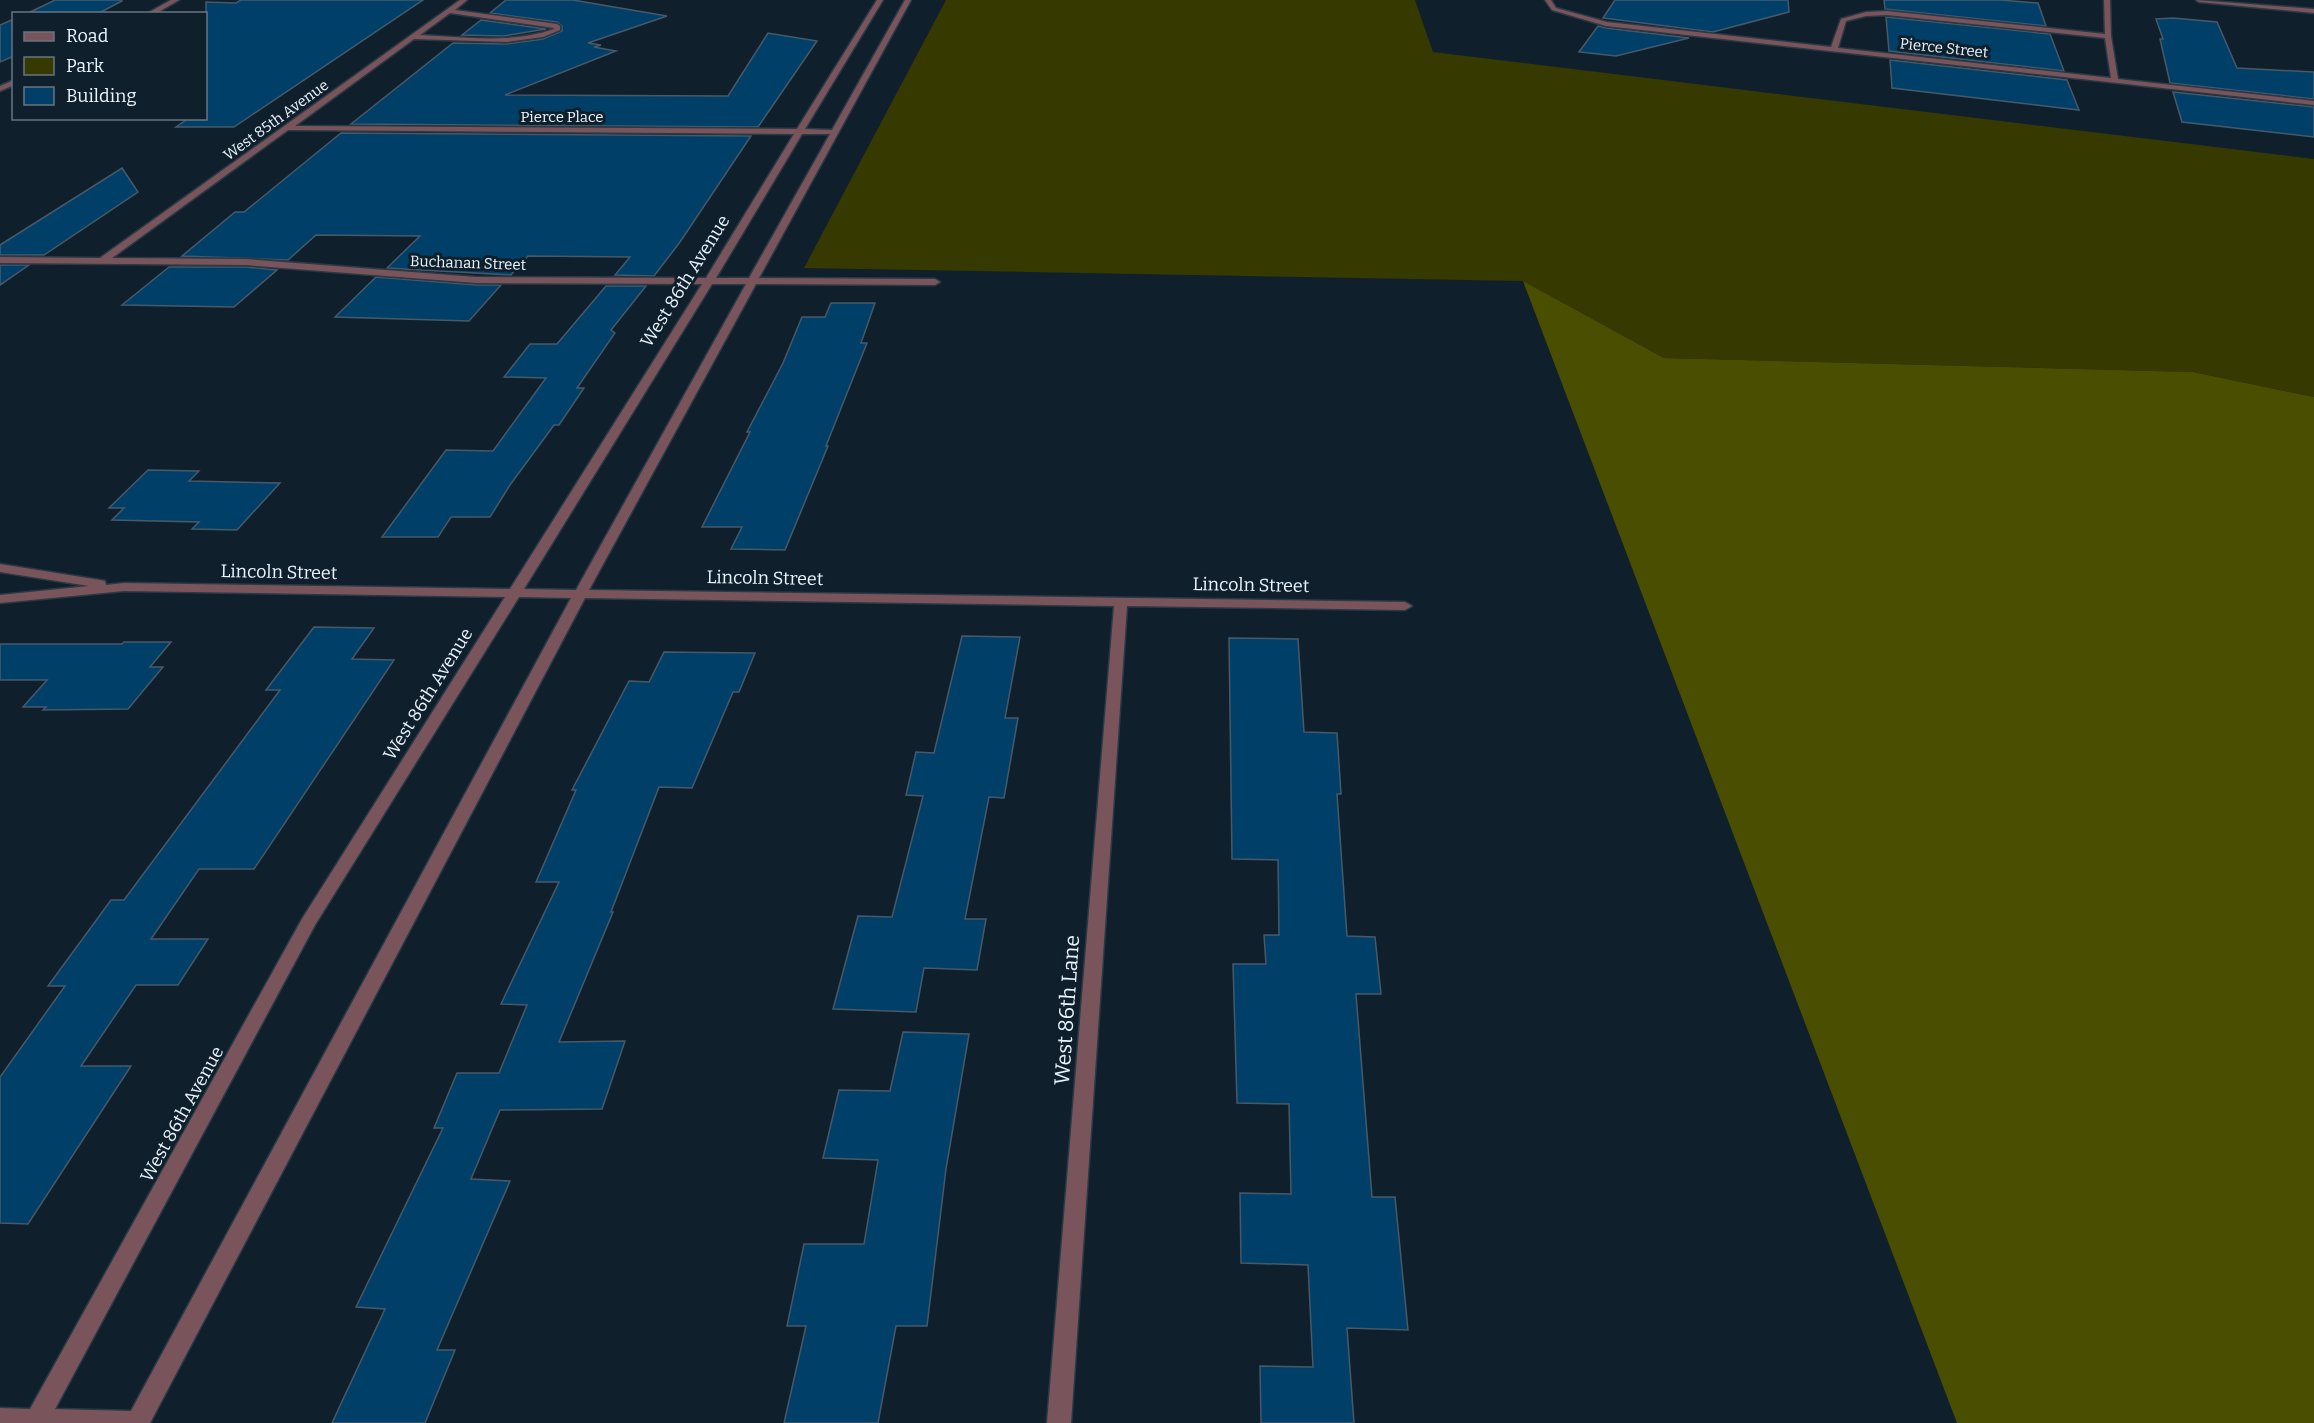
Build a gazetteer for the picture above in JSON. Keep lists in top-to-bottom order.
{
  "streets": {
    "street": [
      "Pierce Street",
      "Pierce Place",
      "West 85th Avenue",
      "Buchanan Street",
      "West 86th Avenue",
      "Lincoln Street",
      "West 86th Lane"
    ]
  },
  "crossings": [
    ["Pierce Place", "West 85th Avenue"],
    ["Pierce Place", "West 86th Avenue"],
    ["West 85th Avenue", "Buchanan Street"],
    ["Buchanan Street", "West 86th Avenue"],
    ["West 86th Avenue", "Lincoln Street"],
    ["Lincoln Street", "West 86th Lane"]
  ],
  "legend": ["Road", "Park", "Building"]
}
